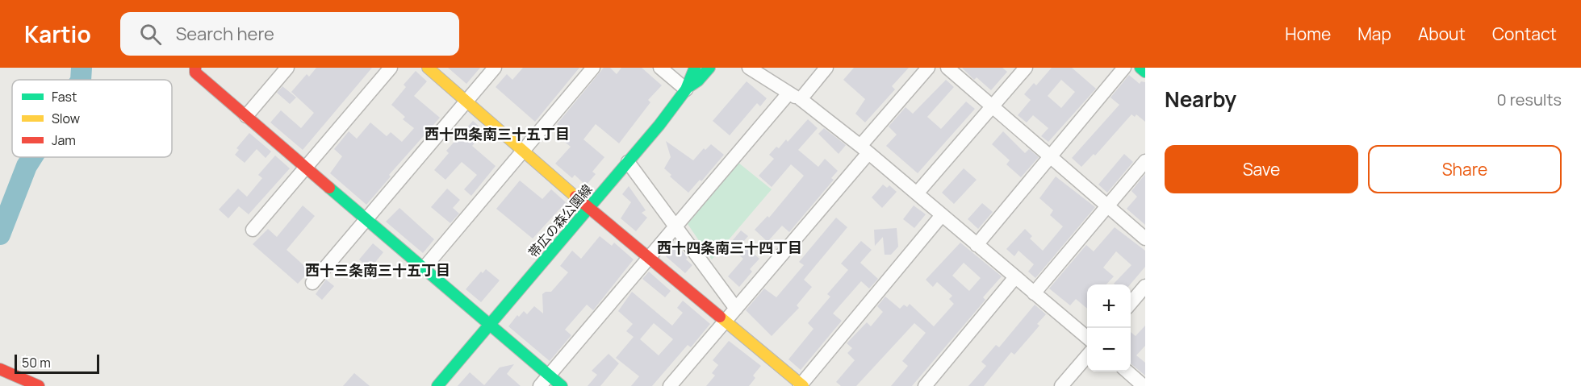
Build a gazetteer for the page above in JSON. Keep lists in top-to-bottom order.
{
  "streets": {
    "street": ["帯広の森公園線"]
  },
  "districts": ["西十四条南三十五丁目", "西十四条南三十四丁目", "西十三条南三十五丁目"],
  "legend": ["Fast", "Slow", "Jam"],
  "scale_bar": "50 m",
  "page": {
    "header": "Kartio",
    "search": "Search here",
    "nav": [
      "Home",
      "Map",
      "About",
      "Contact"
    ],
    "heading": ["Nearby", "0 results"],
    "buttons": ["Save", "Share"],
    "map_buttons": ["+", "−"],
    "scale": "50 m"
  }
}
